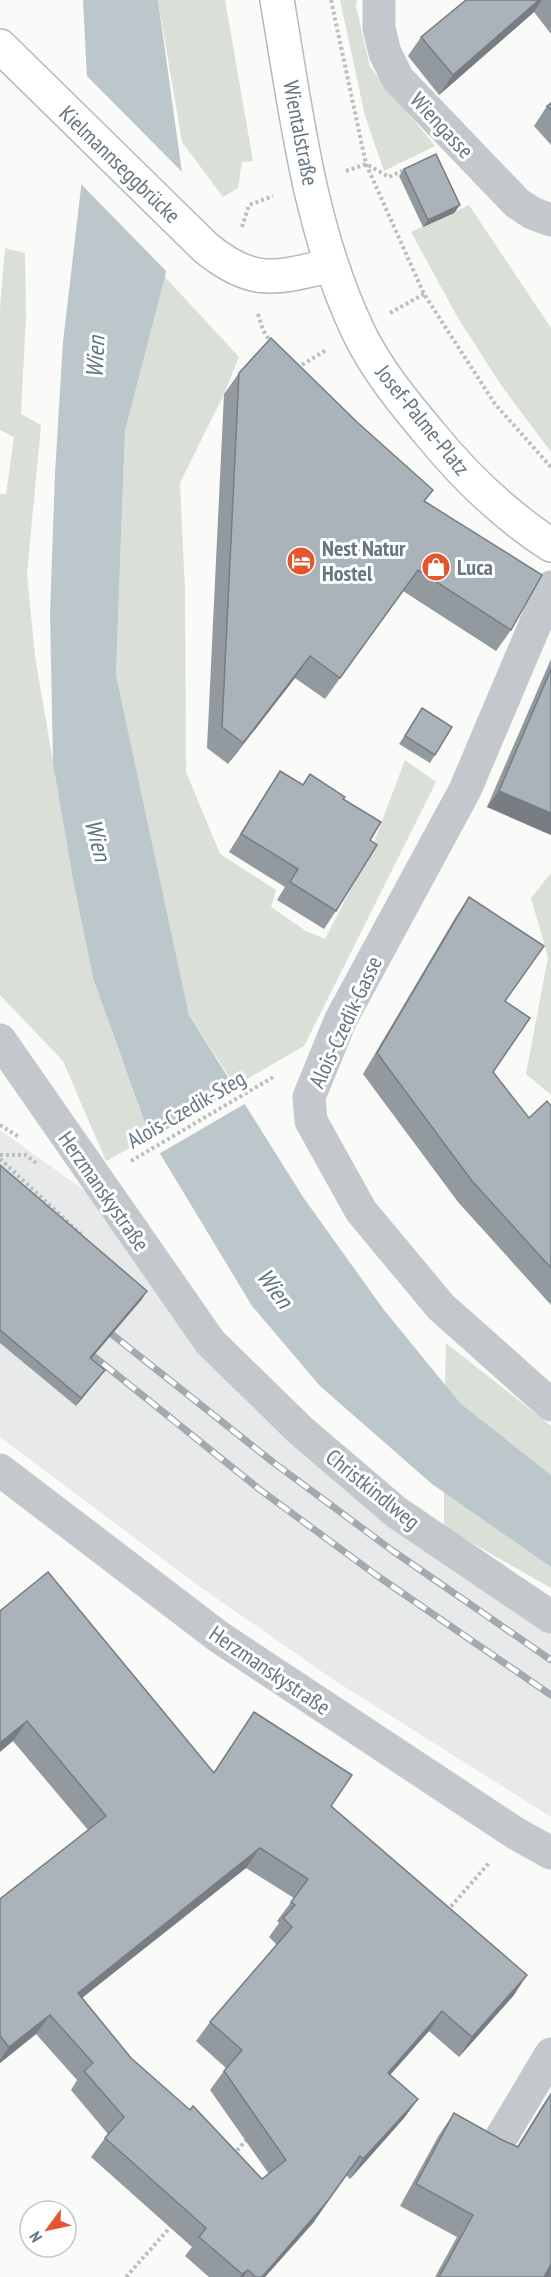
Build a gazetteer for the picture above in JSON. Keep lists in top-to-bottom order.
{
  "streets": {
    "main road": ["Wientalstraße", "Kielmannseggbrücke", "Josef-Palme-Platz"],
    "street": [
      "Wiengasse",
      "Alois-Czedik-Gasse",
      "Herzmanskystraße",
      "Christkindlweg"
    ],
    "path": ["Alois-Czedik-Steg"]
  },
  "crossings": [
    ["Wientalstraße", "Kielmannseggbrücke"],
    ["Wientalstraße", "Josef-Palme-Platz"],
    ["Kielmannseggbrücke", "Josef-Palme-Platz"],
    ["Herzmanskystraße", "Christkindlweg"]
  ],
  "water": ["Wien"],
  "places": {
    "hotel": ["Nest Natur Hostel"],
    "shop": ["Luca"]
  },
  "north": "bottom left"
}
